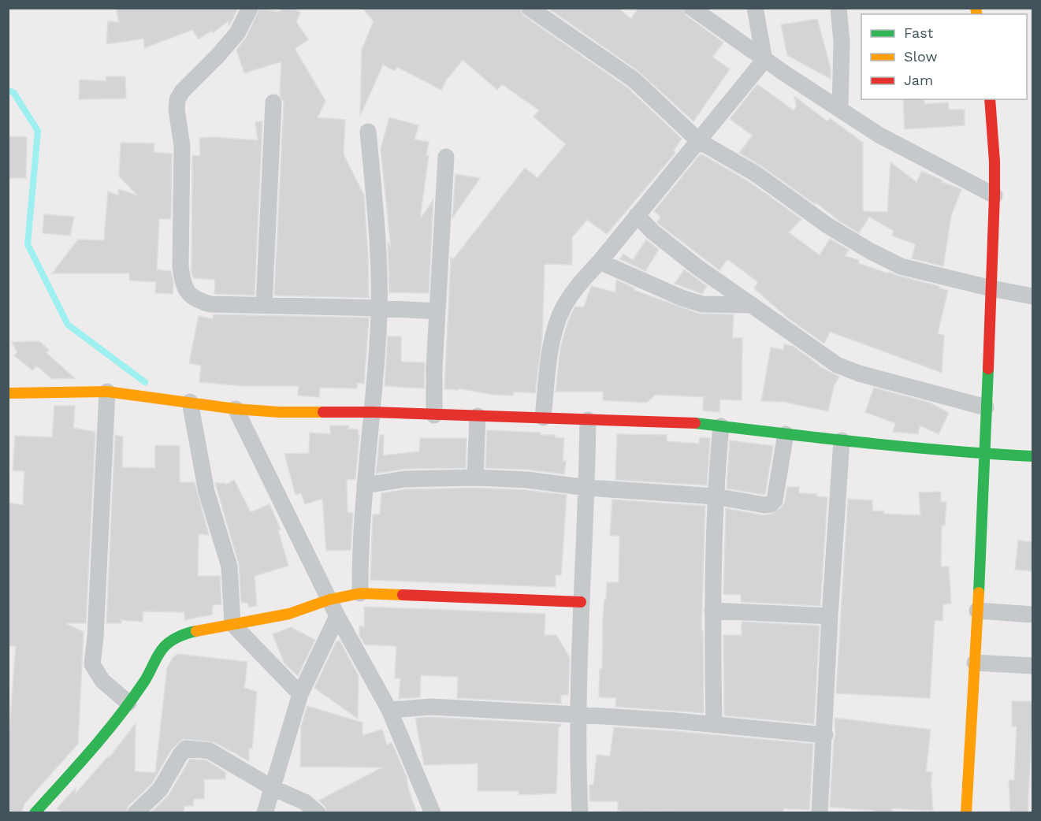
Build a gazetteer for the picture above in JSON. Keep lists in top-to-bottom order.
{
  "legend": ["Fast", "Slow", "Jam"]
}
